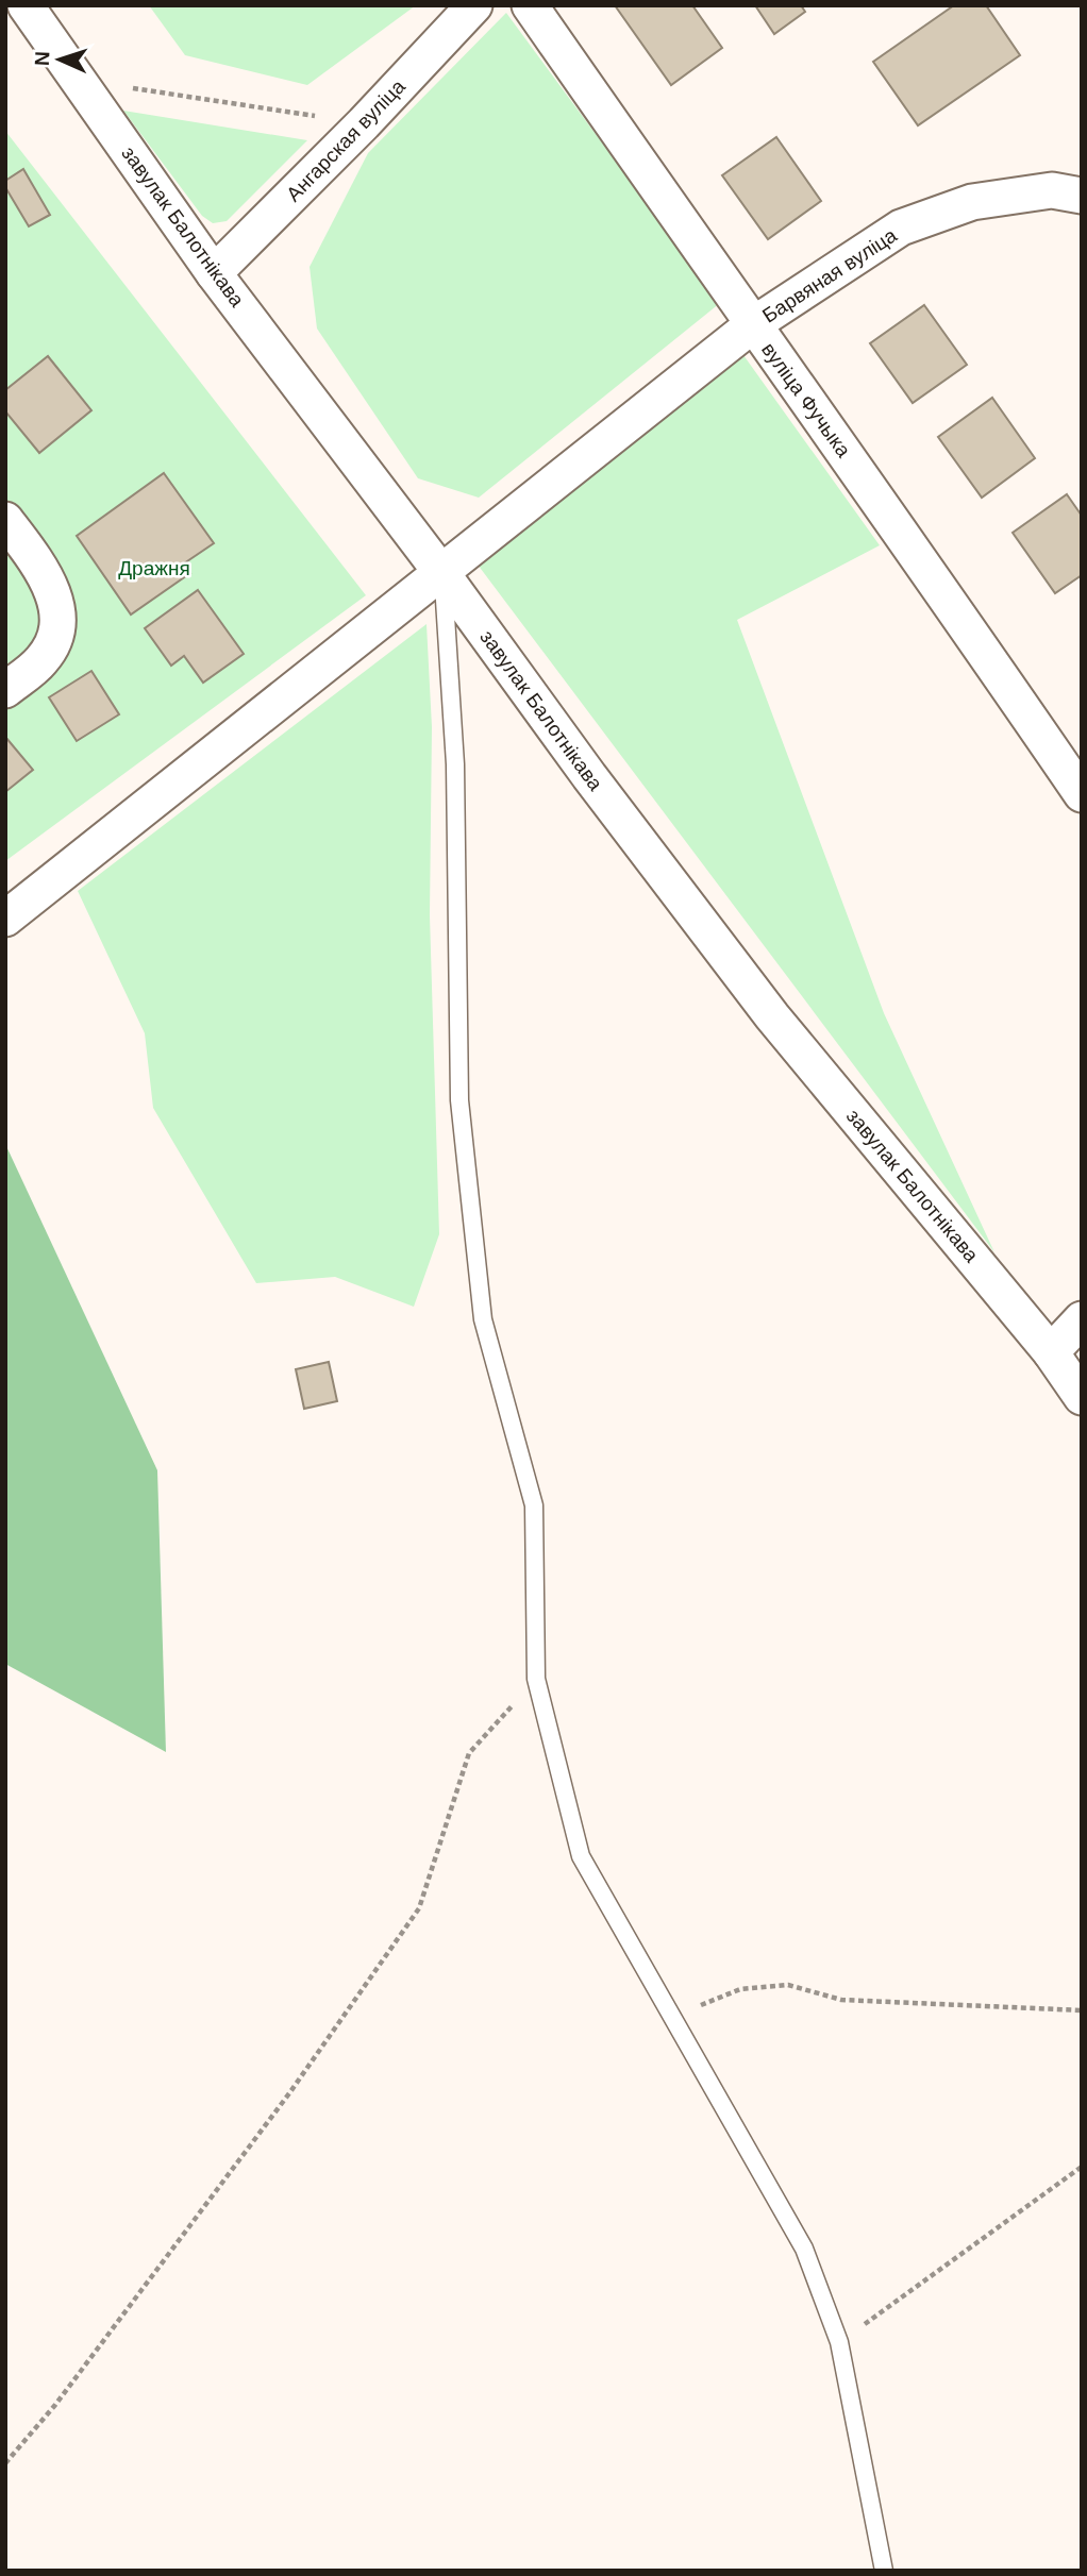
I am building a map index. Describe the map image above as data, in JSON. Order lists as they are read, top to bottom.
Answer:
{
  "streets": {
    "street": [
      "Ангарская вуліца",
      "завулак Балотнікава",
      "Барвяная вуліца",
      "вуліца Фучыка"
    ]
  },
  "crossings": [
    ["Ангарская вуліца", "завулак Балотнікава"],
    ["завулак Балотнікава", "Барвяная вуліца"],
    ["Барвяная вуліца", "вуліца Фучыка"]
  ],
  "parks": ["Дражня"],
  "north": "left"
}
